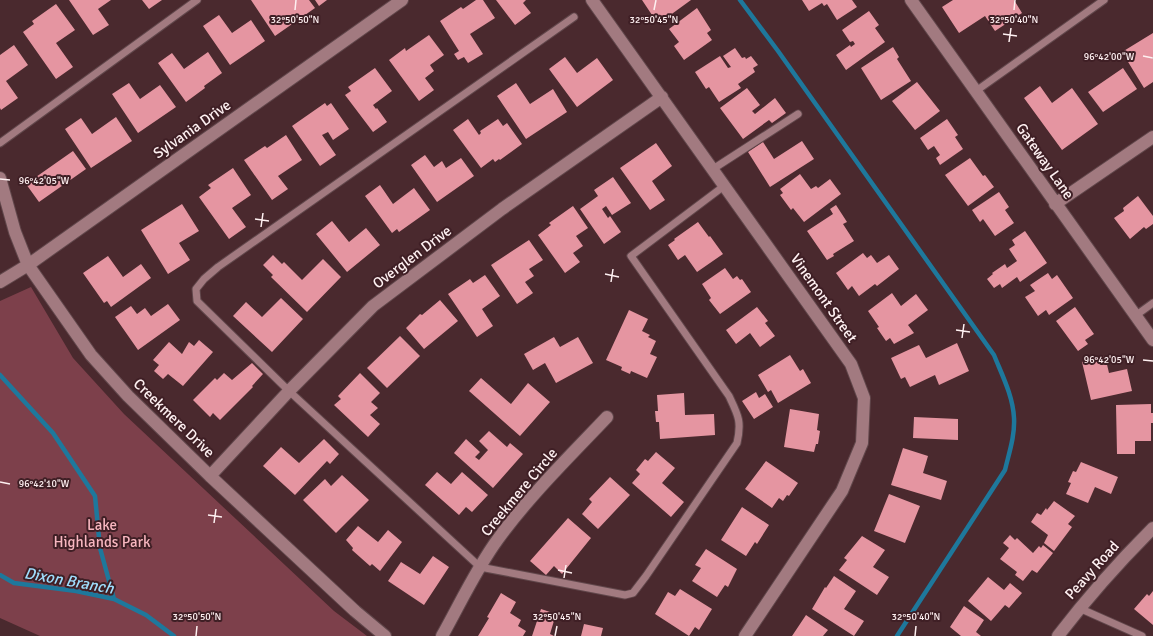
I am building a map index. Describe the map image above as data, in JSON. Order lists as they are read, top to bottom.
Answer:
{
  "streets": {
    "street": [
      "Sylvania Drive",
      "Gateway Lane",
      "Overglen Drive",
      "Vinemont Street",
      "Creekmere Drive",
      "Creekmere Circle",
      "Peavy Road"
    ]
  },
  "crossings": [
    ["Sylvania Drive", "Creekmere Drive"],
    ["Overglen Drive", "Vinemont Street"],
    ["Overglen Drive", "Creekmere Drive"]
  ],
  "water": ["Dixon Branch"],
  "parks": ["Lake Highlands Park"],
  "coordinates": [
    "32°50'50\"N",
    "32°50'45\"N",
    "32°50'40\"N",
    "96°42'00\"W",
    "96°42'05\"W",
    "96°42'10\"W"
  ]
}
